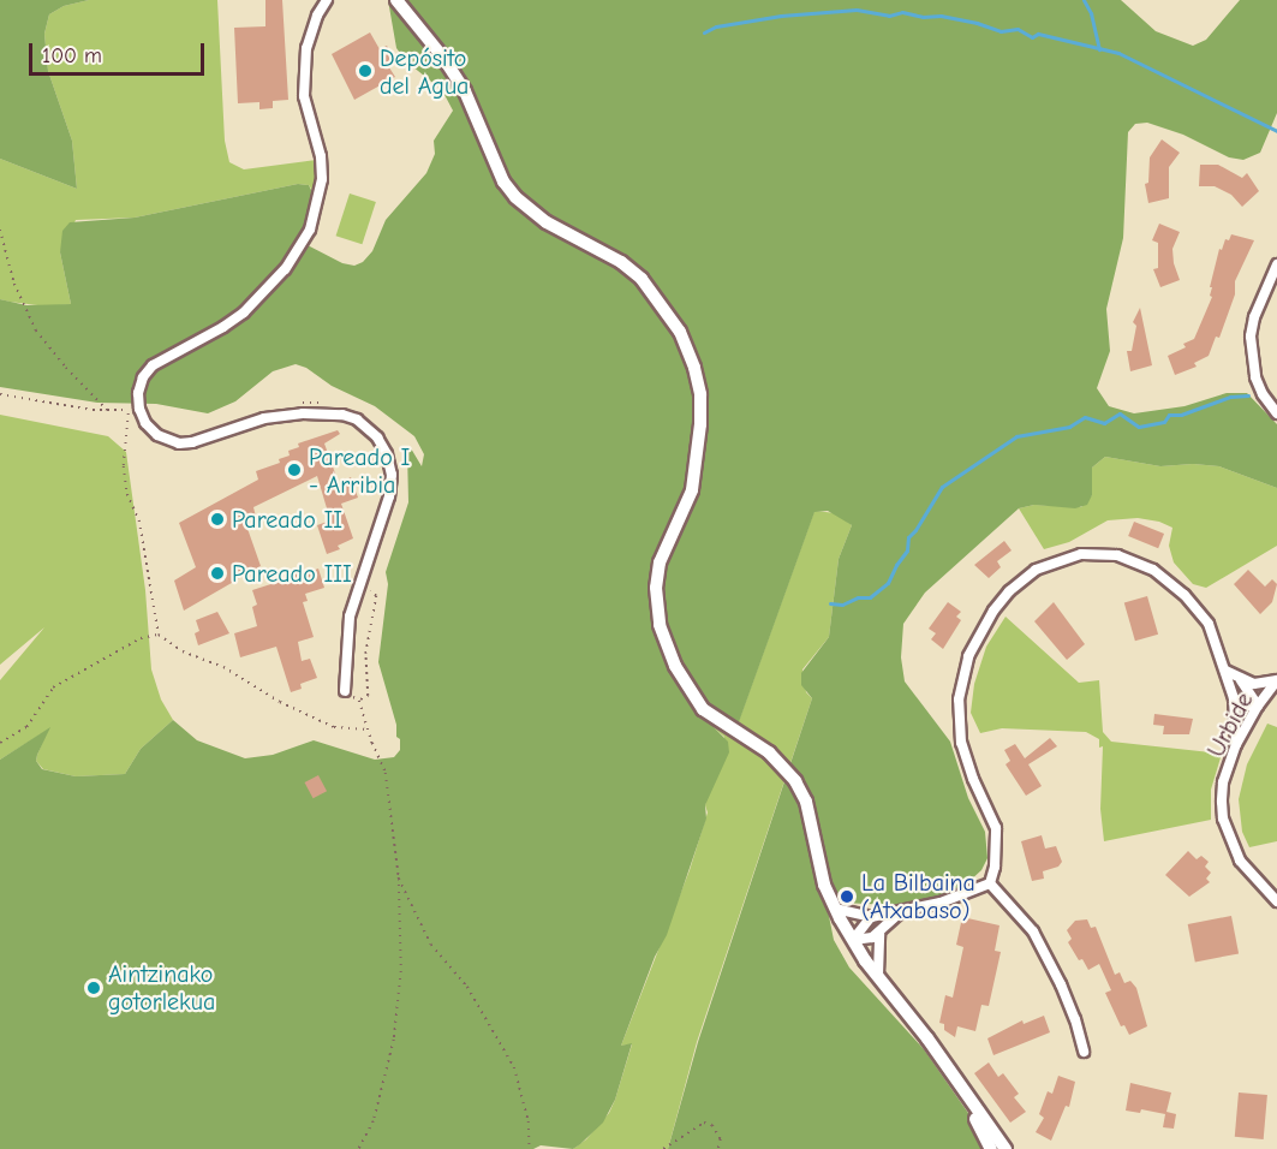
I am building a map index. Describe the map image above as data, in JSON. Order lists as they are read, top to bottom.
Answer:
{
  "streets": {
    "street": ["Urbide"]
  },
  "places": [
    "Depósito del Agua",
    "Pareado I - Arribia",
    "Pareado II",
    "Pareado III",
    "La Bilbaina (Atxabaso)",
    "Aintzinako gotorlekua"
  ],
  "scale_bar": "100 m"
}
